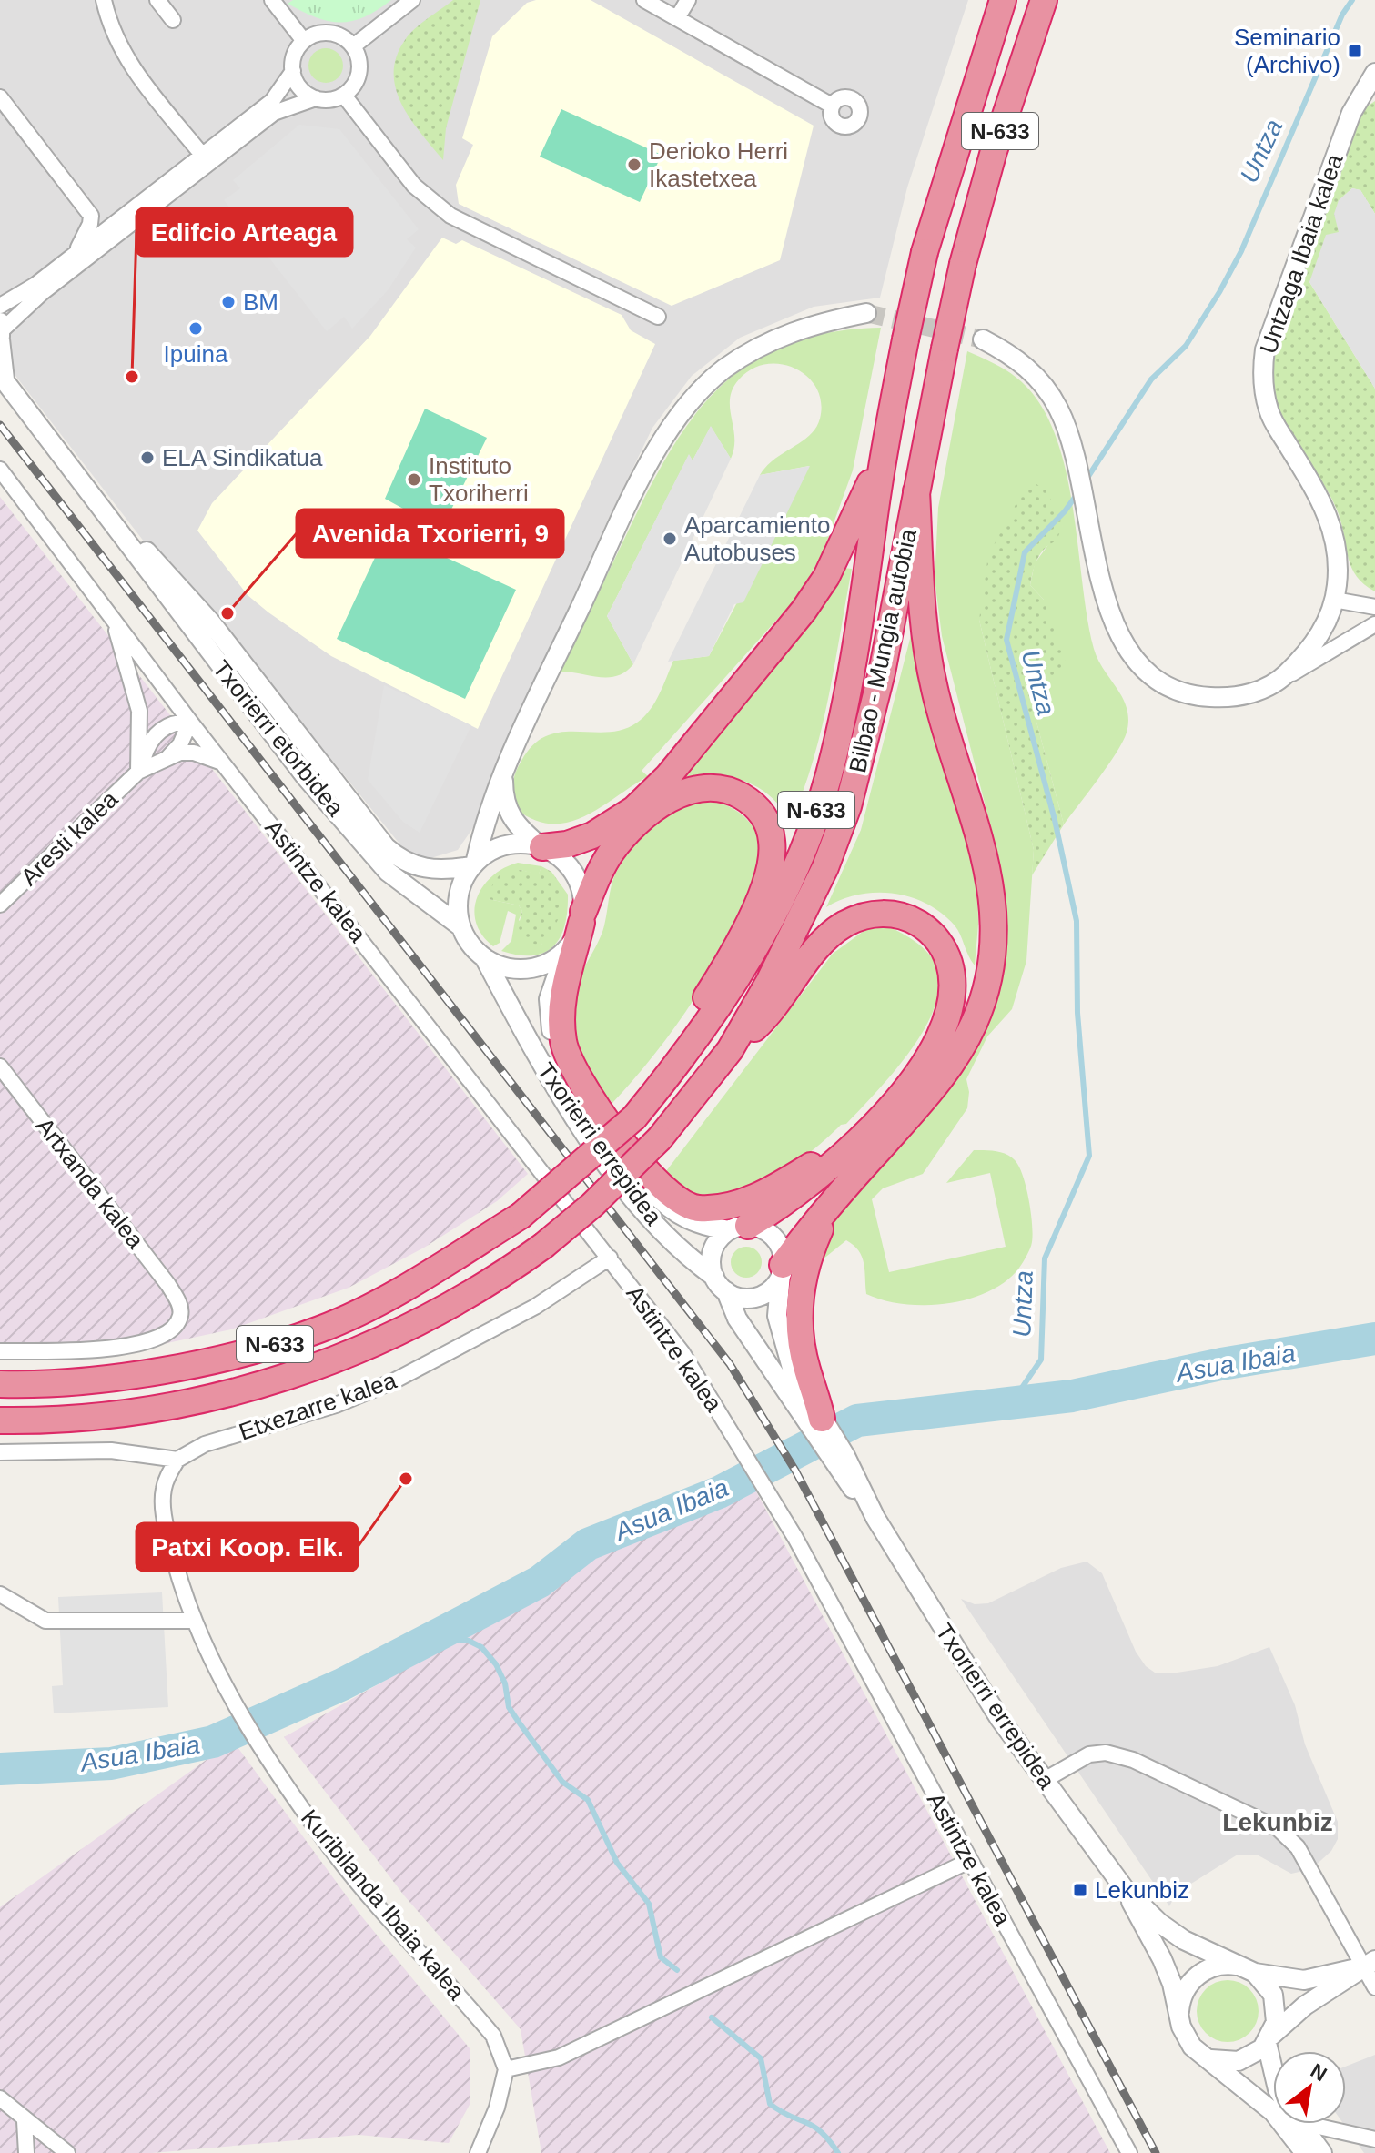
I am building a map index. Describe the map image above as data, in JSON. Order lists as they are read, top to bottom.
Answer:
{
  "streets": {
    "highway": ["N-633", "Bilbao - Mungia autobia"],
    "street": [
      "Untzaga Ibaia kalea",
      "Txorierri etorbidea",
      "Aresti kalea",
      "Astintze kalea",
      "Txorierri errepidea",
      "Artxanda kalea",
      "Etxezarre kalea",
      "Kuribilanda Ibaia kalea"
    ]
  },
  "crossings": [
    ["N-633", "Bilbao - Mungia autobia"],
    ["Txorierri etorbidea", "Txorierri errepidea"],
    ["Aresti kalea", "Astintze kalea"],
    ["Astintze kalea", "Etxezarre kalea"],
    ["Etxezarre kalea", "Kuribilanda Ibaia kalea"]
  ],
  "districts": ["Lekunbiz"],
  "water": ["Untza", "Asua Ibaia"],
  "places": {
    "transit": ["Seminario (Archivo)", "Lekunbiz"],
    "other": [
      "Derioko Herri Ikastetxea",
      "BM",
      "Ipuina",
      "Edifcio Arteaga",
      "ELA Sindikatua",
      "Instituto Txoriherri",
      "Aparcamiento Autobuses",
      "Avenida Txorierri, 9",
      "Patxi Koop. Elk."
    ]
  },
  "north": "top right"
}
